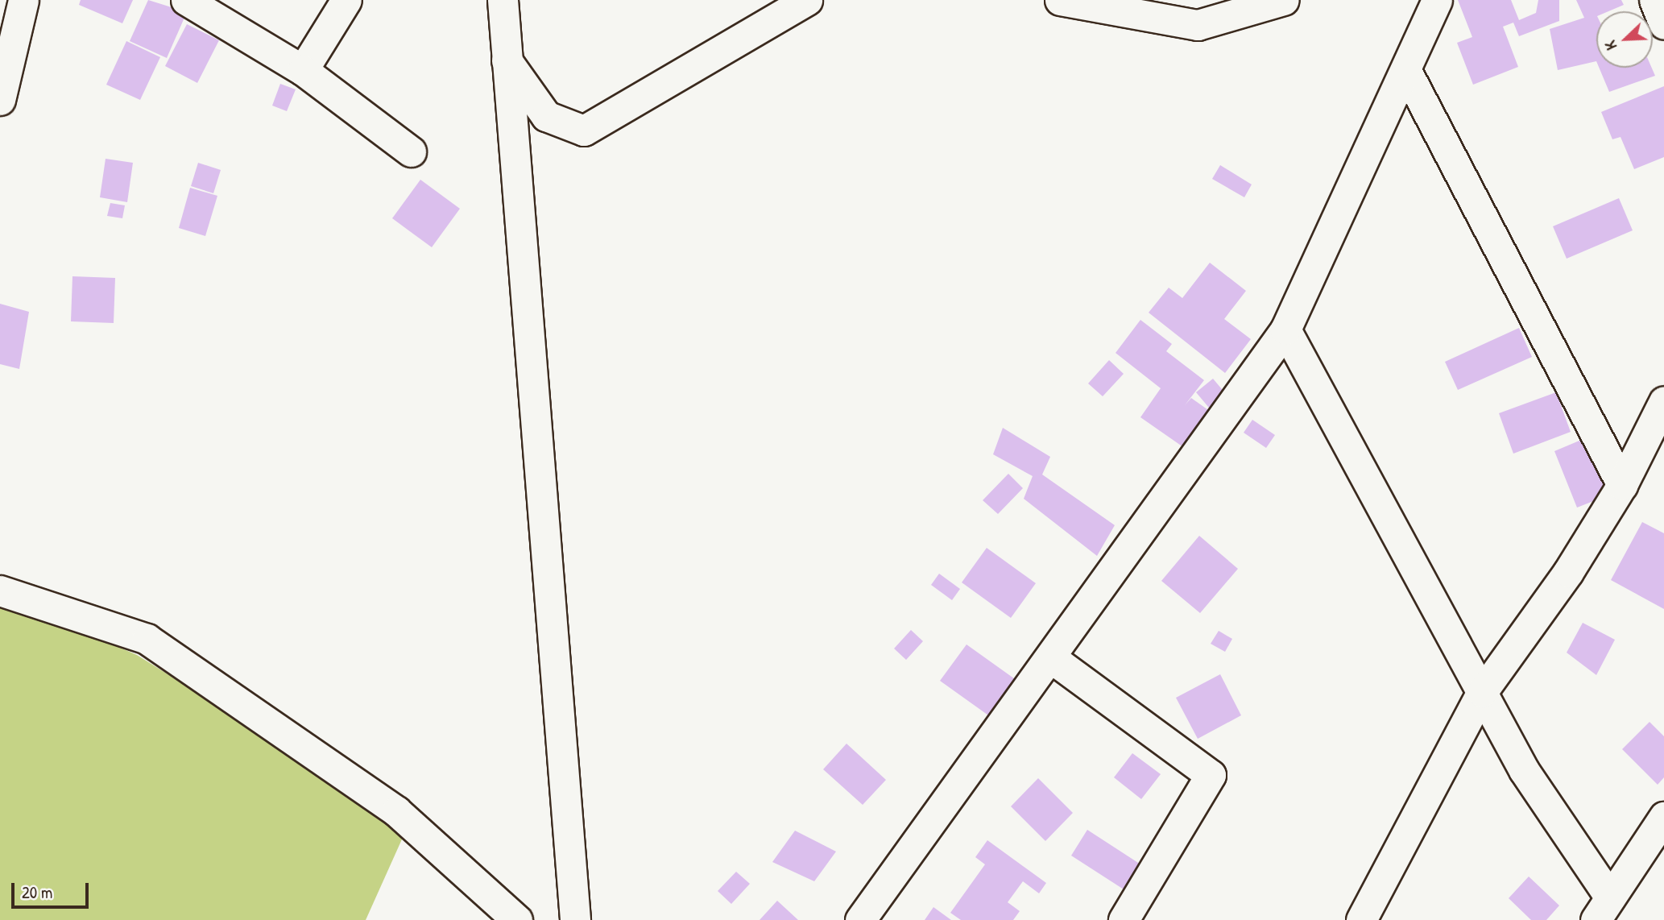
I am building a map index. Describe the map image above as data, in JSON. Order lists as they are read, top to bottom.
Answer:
{
  "scale_bar": "20 m",
  "north": "bottom left"
}
